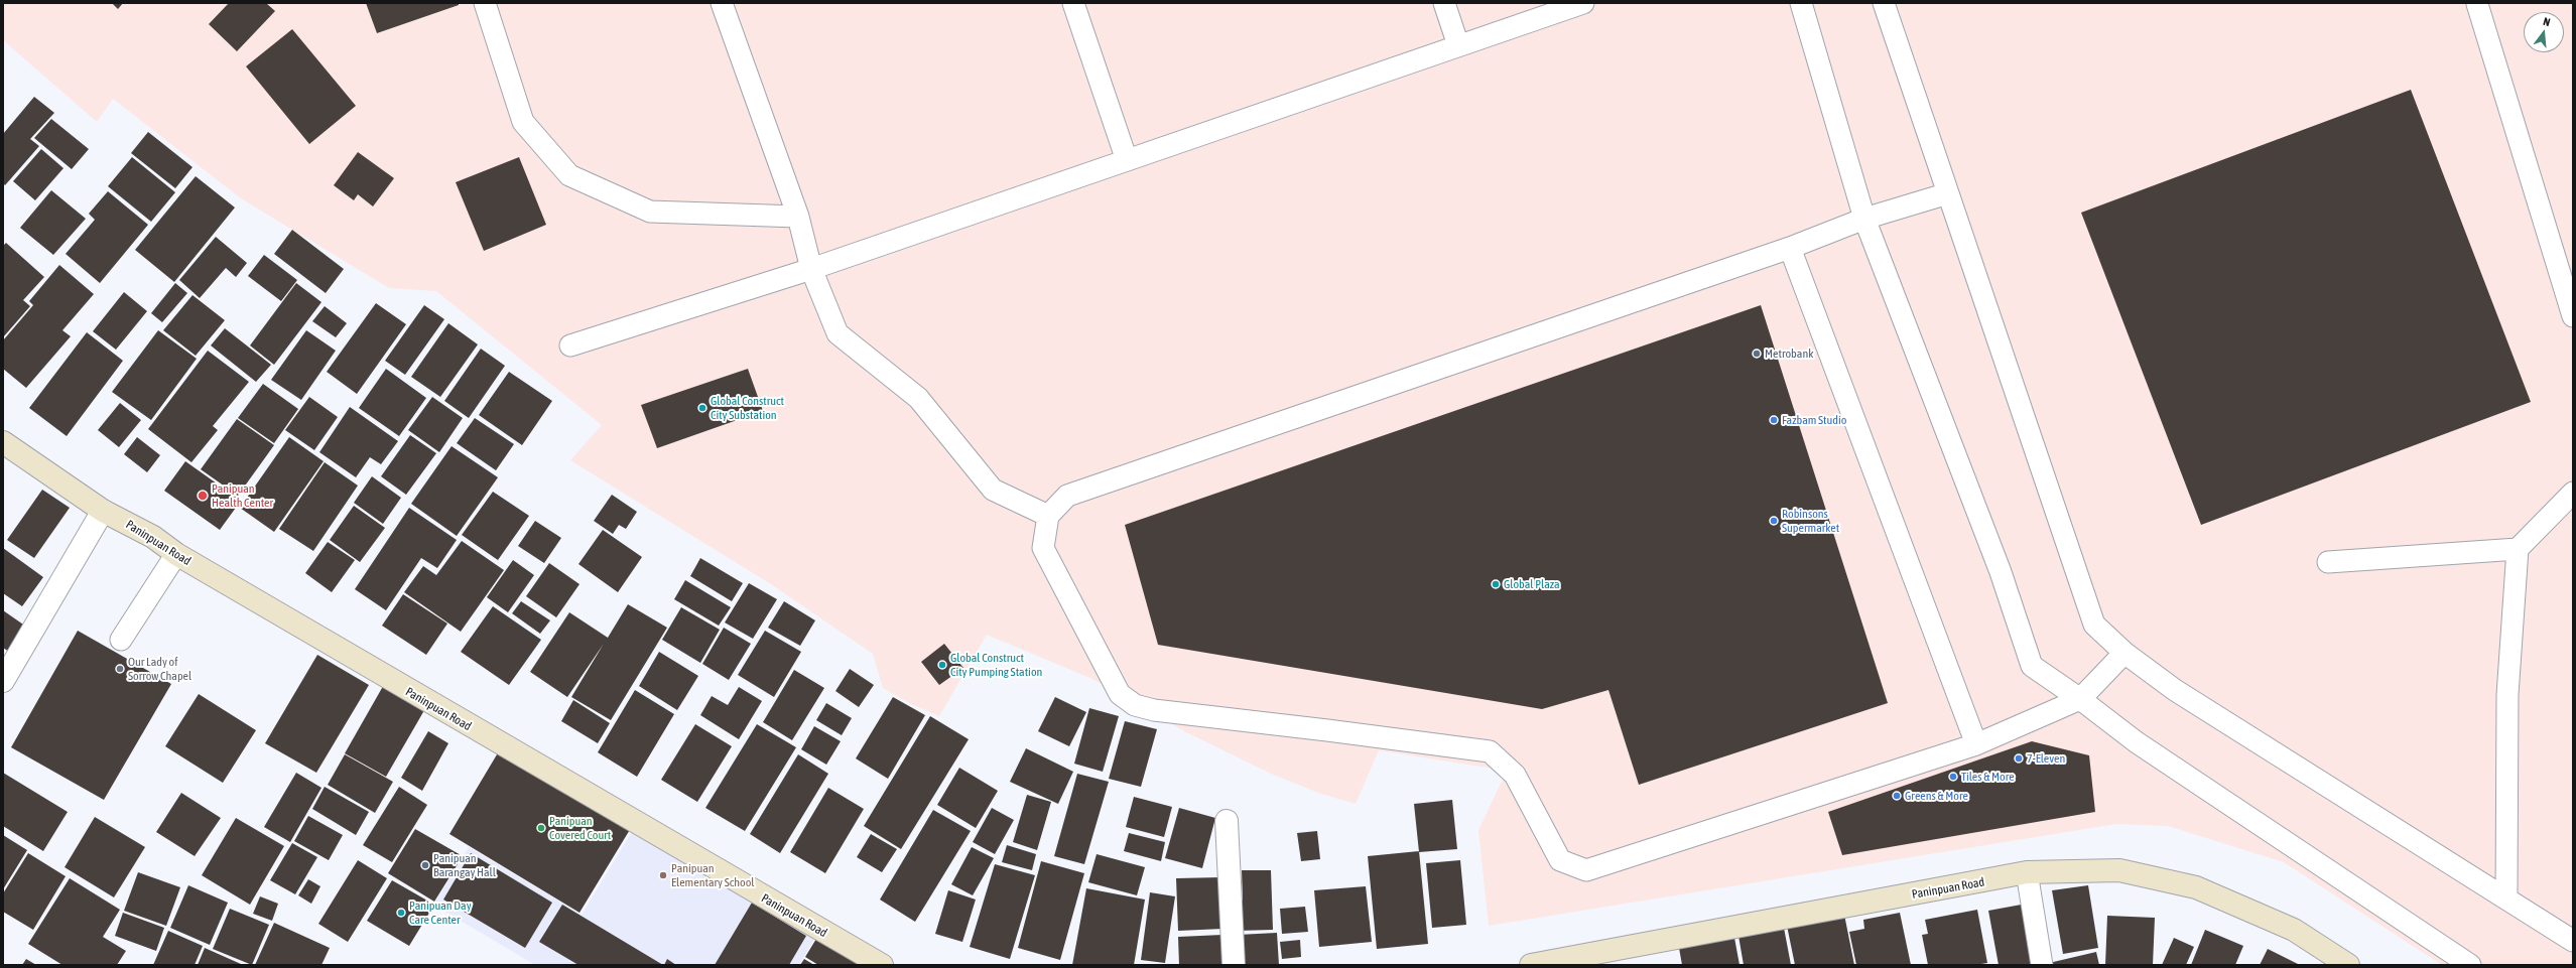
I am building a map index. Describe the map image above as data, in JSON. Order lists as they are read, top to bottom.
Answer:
{
  "streets": {
    "main road": ["Paninpuan Road"]
  },
  "places": [
    "Metrobank",
    "Global Construct City Substation",
    "Fazbam Studio",
    "Panipuan Health Center",
    "Robinsons Supermarket",
    "Global Plaza",
    "Global Construct City Pumping Station",
    "Our Lady of Sorrow Chapel",
    "7-Eleven",
    "Tiles & More",
    "Greens & More",
    "Panipuan Covered Court",
    "Panipuan Barangay Hall",
    "Panipuan Elementary School",
    "Panipuan Day Care Center"
  ],
  "north": "top"
}
